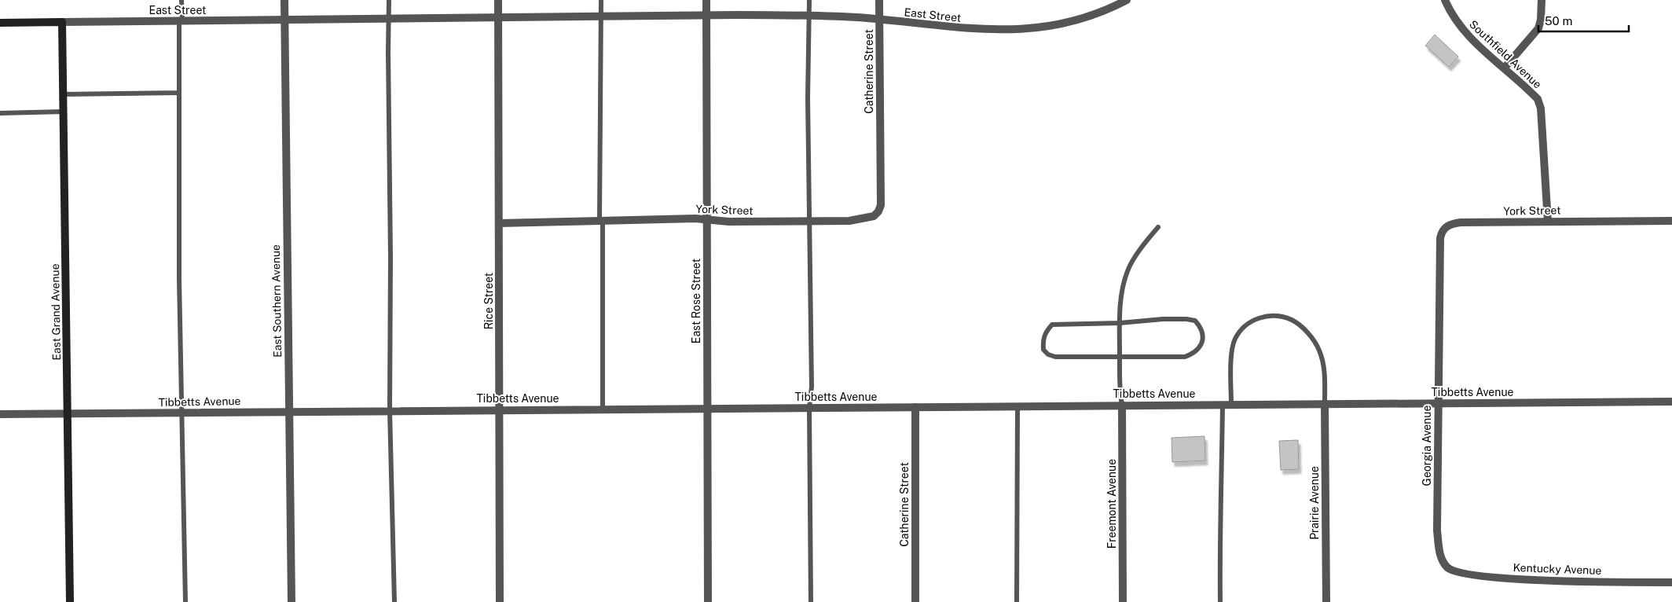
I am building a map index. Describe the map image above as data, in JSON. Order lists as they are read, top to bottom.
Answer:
{
  "streets": {
    "street": [
      "East Street",
      "Southfield Avenue",
      "Catherine Street",
      "York Street",
      "East Southern Avenue",
      "Rice Street",
      "East Rose Street",
      "East Grand Avenue",
      "Tibbetts Avenue",
      "Georgia Avenue",
      "Prairie Avenue",
      "Freemont Avenue",
      "Kentucky Avenue"
    ]
  },
  "crossings": [
    ["East Street", "Catherine Street"],
    ["East Street", "East Southern Avenue"],
    ["East Street", "Rice Street"],
    ["East Street", "East Rose Street"],
    ["East Street", "East Grand Avenue"],
    ["Southfield Avenue", "York Street"],
    ["Catherine Street", "York Street"],
    ["Catherine Street", "Tibbetts Avenue"],
    ["York Street", "Rice Street"],
    ["York Street", "East Rose Street"],
    ["York Street", "Georgia Avenue"],
    ["East Southern Avenue", "Tibbetts Avenue"],
    ["Rice Street", "Tibbetts Avenue"],
    ["East Rose Street", "Tibbetts Avenue"],
    ["East Grand Avenue", "Tibbetts Avenue"],
    ["Tibbetts Avenue", "Georgia Avenue"],
    ["Tibbetts Avenue", "Prairie Avenue"],
    ["Tibbetts Avenue", "Freemont Avenue"],
    ["Georgia Avenue", "Kentucky Avenue"]
  ],
  "scale_bar": "50 m"
}
